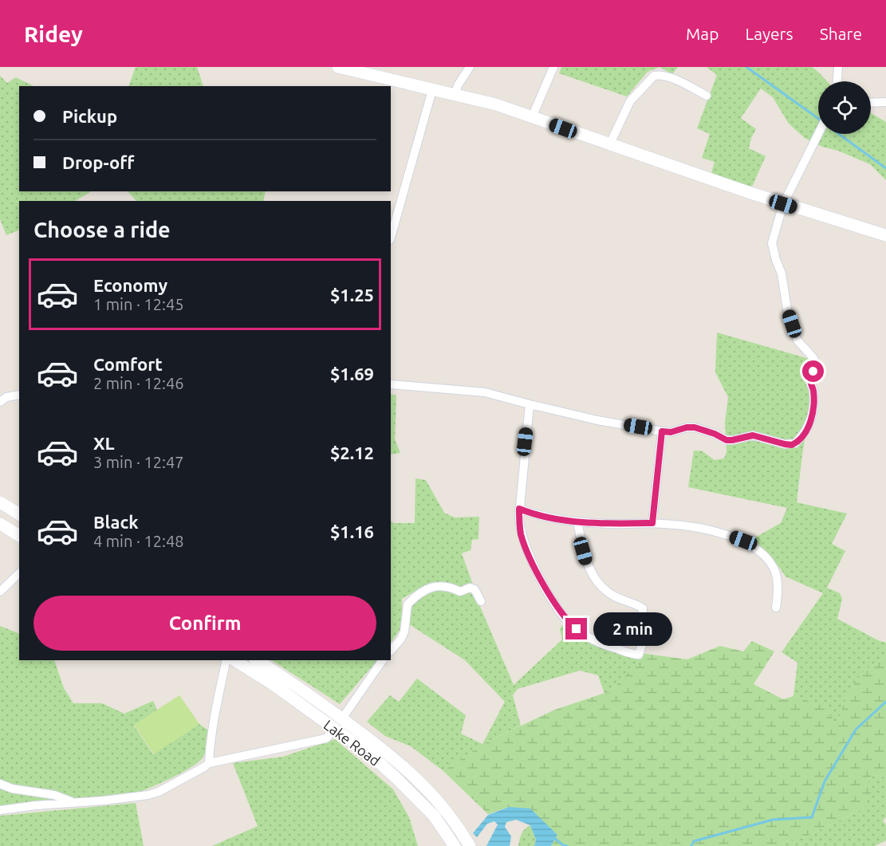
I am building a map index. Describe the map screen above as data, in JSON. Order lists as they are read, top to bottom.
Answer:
{
  "streets": {
    "main road": ["Lake Road"]
  },
  "page": {
    "header": "Ridey",
    "nav": ["Map", "Layers", "Share"],
    "banner": ["Pickup", "Drop-off"],
    "heading": "Choose a ride",
    "list": [
      {
        "name": "Economy",
        "note": "1 min · 12:45",
        "value": "$1.25"
      },
      {
        "name": "Comfort",
        "note": "2 min · 12:46",
        "value": "$1.69"
      },
      {
        "name": "XL",
        "note": "3 min · 12:47",
        "value": "$2.12"
      },
      {
        "name": "Black",
        "note": "4 min · 12:48",
        "value": "$1.16"
      }
    ],
    "buttons": "Confirm",
    "bubble": "2 min"
  }
}
